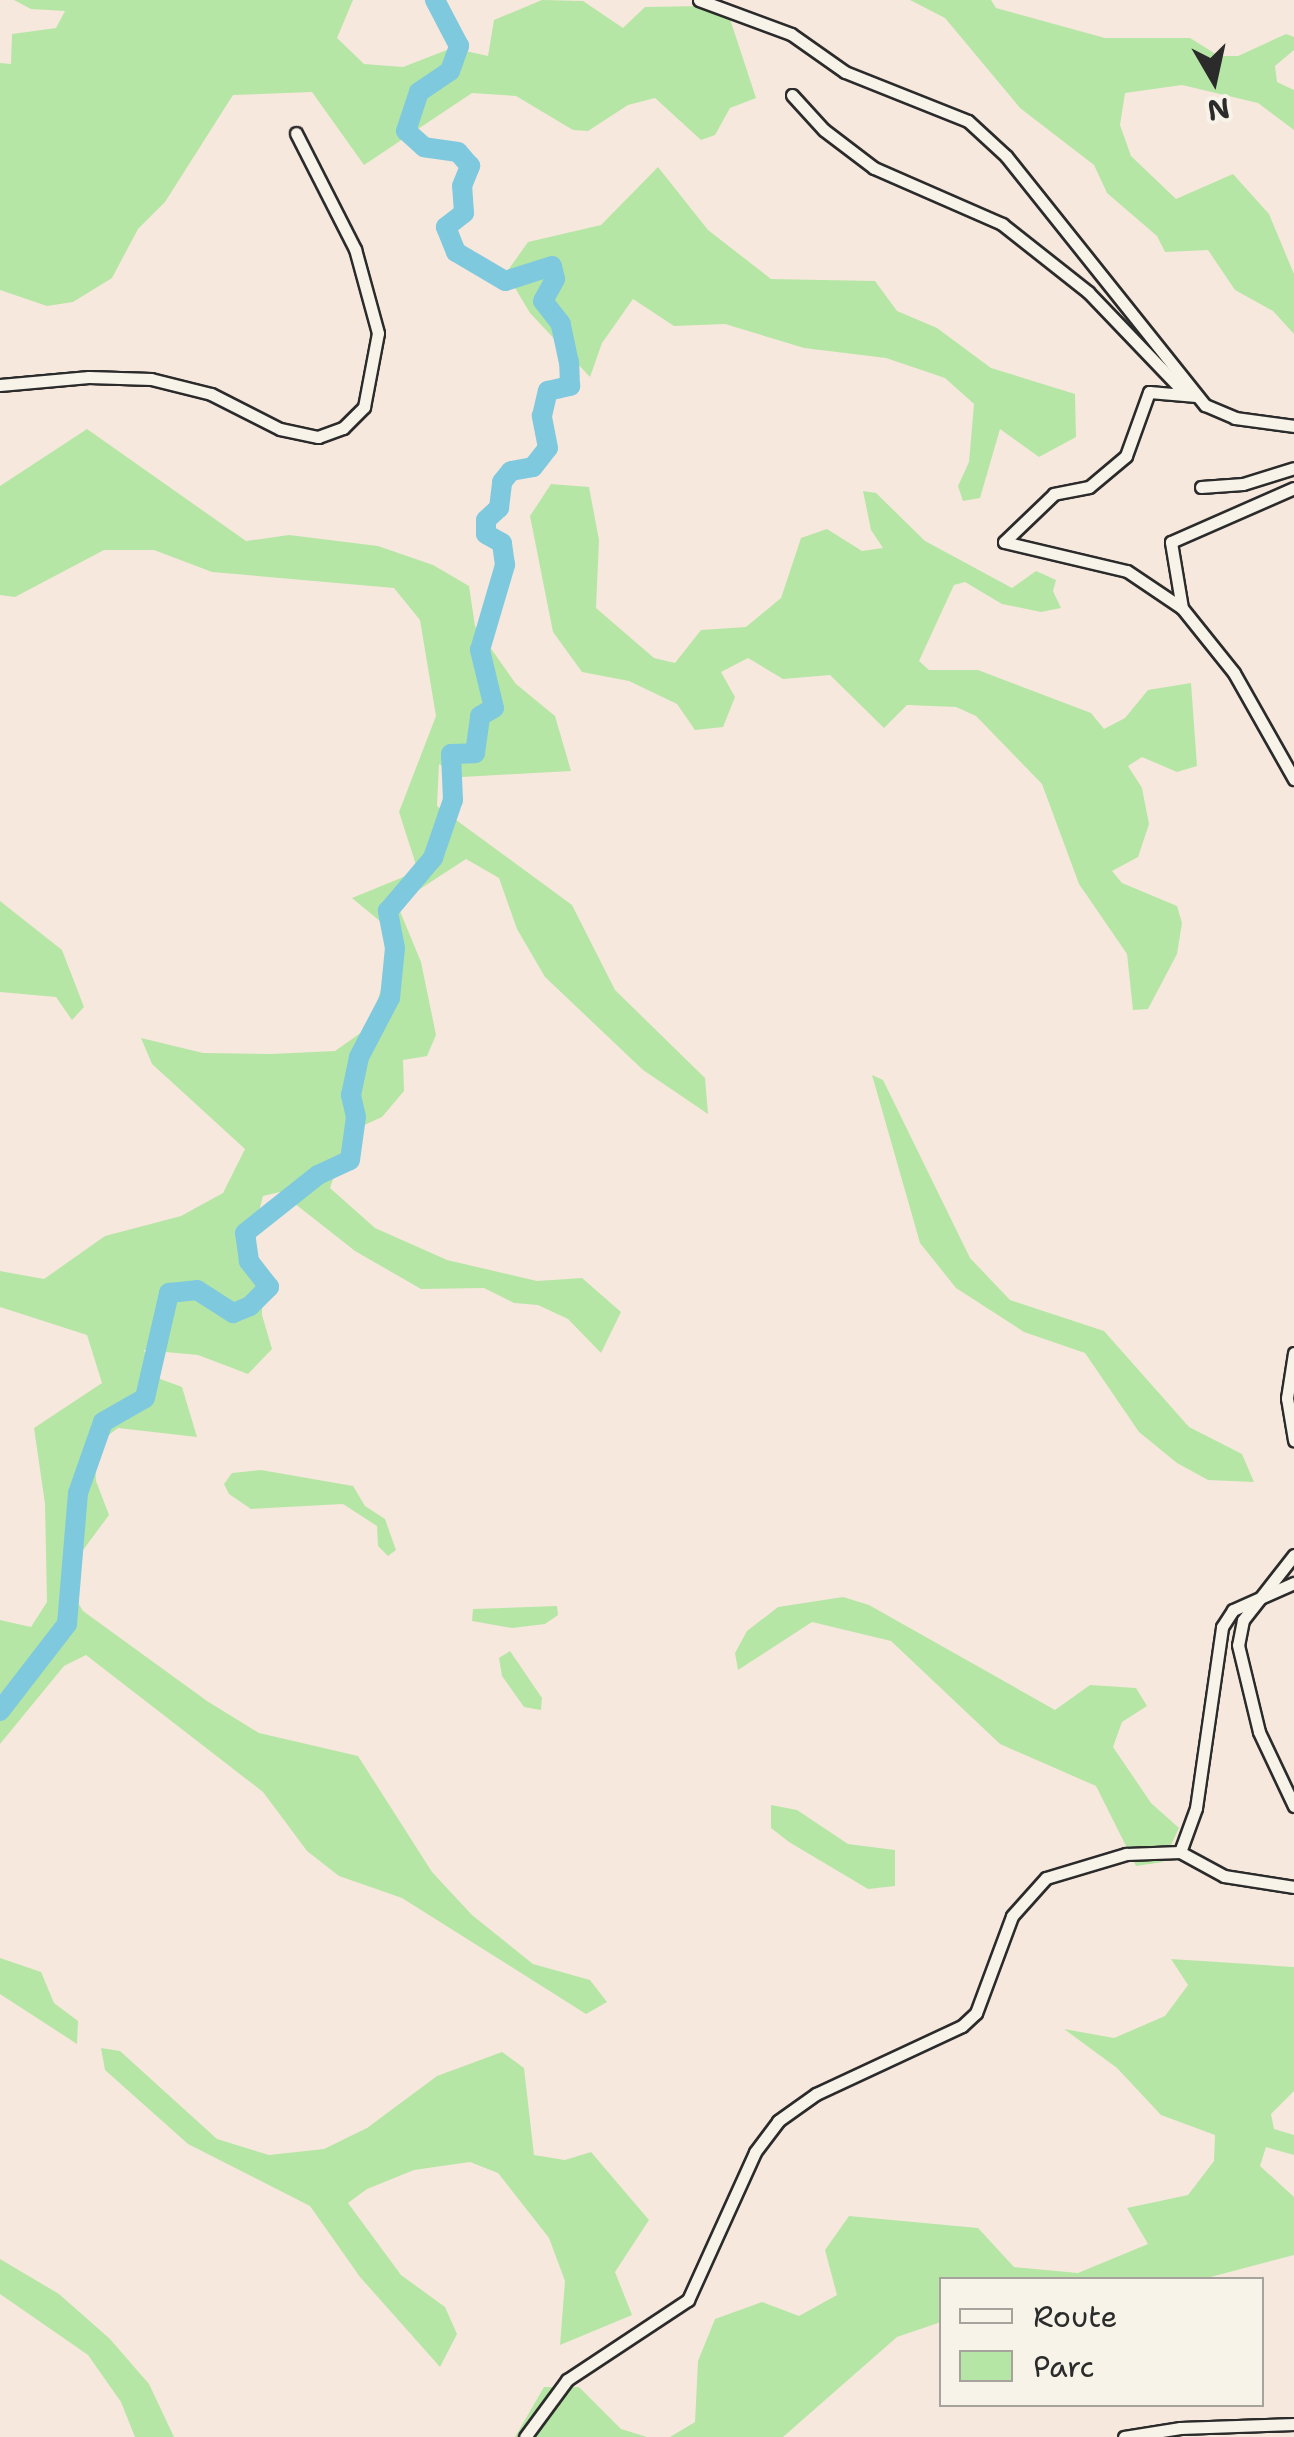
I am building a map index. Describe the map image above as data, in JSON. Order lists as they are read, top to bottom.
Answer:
{
  "legend": ["Route", "Parc"],
  "north": "bottom"
}
